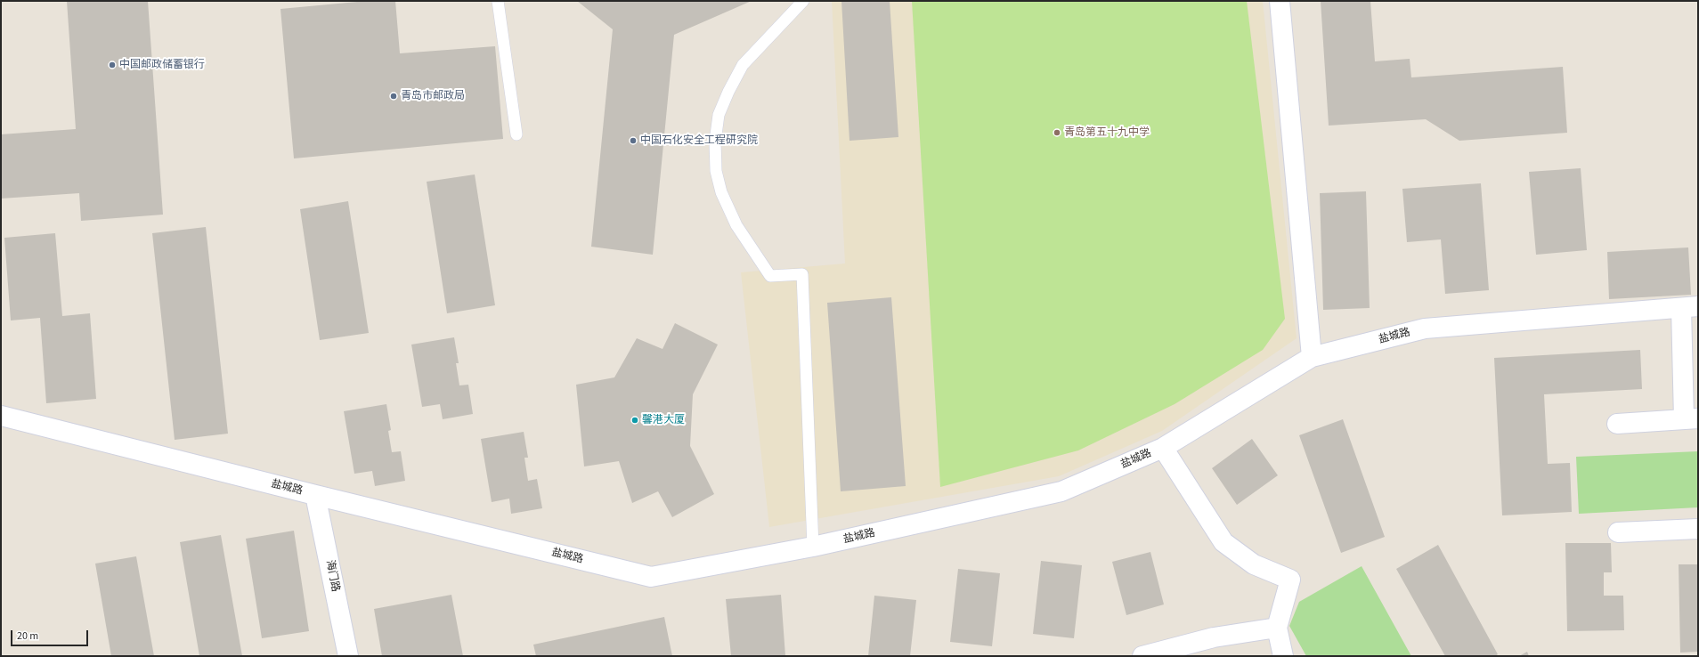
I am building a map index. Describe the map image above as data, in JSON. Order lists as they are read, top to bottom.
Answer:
{
  "streets": {
    "street": ["盐城路", "海门路"]
  },
  "crossings": [
    ["盐城路", "海门路"]
  ],
  "places": [
    "中国邮政储蓄银行",
    "青岛市邮政局",
    "青岛第五十九中学",
    "中国石化安全工程研究院",
    "馨港大厦"
  ],
  "scale_bar": "20 m"
}
